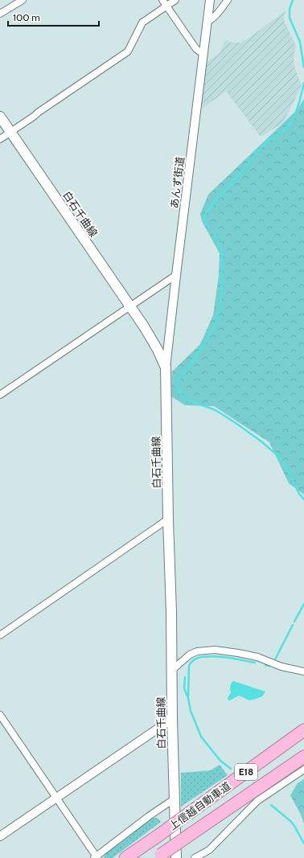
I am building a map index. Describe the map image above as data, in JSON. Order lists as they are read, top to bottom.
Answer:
{
  "streets": {
    "highway": ["E18", "上信越自動車道"],
    "main road": ["白石千曲線"],
    "street": ["あんず街道"]
  },
  "crossings": [
    ["あんず街道", "白石千曲線"]
  ],
  "scale_bar": "100 m"
}
